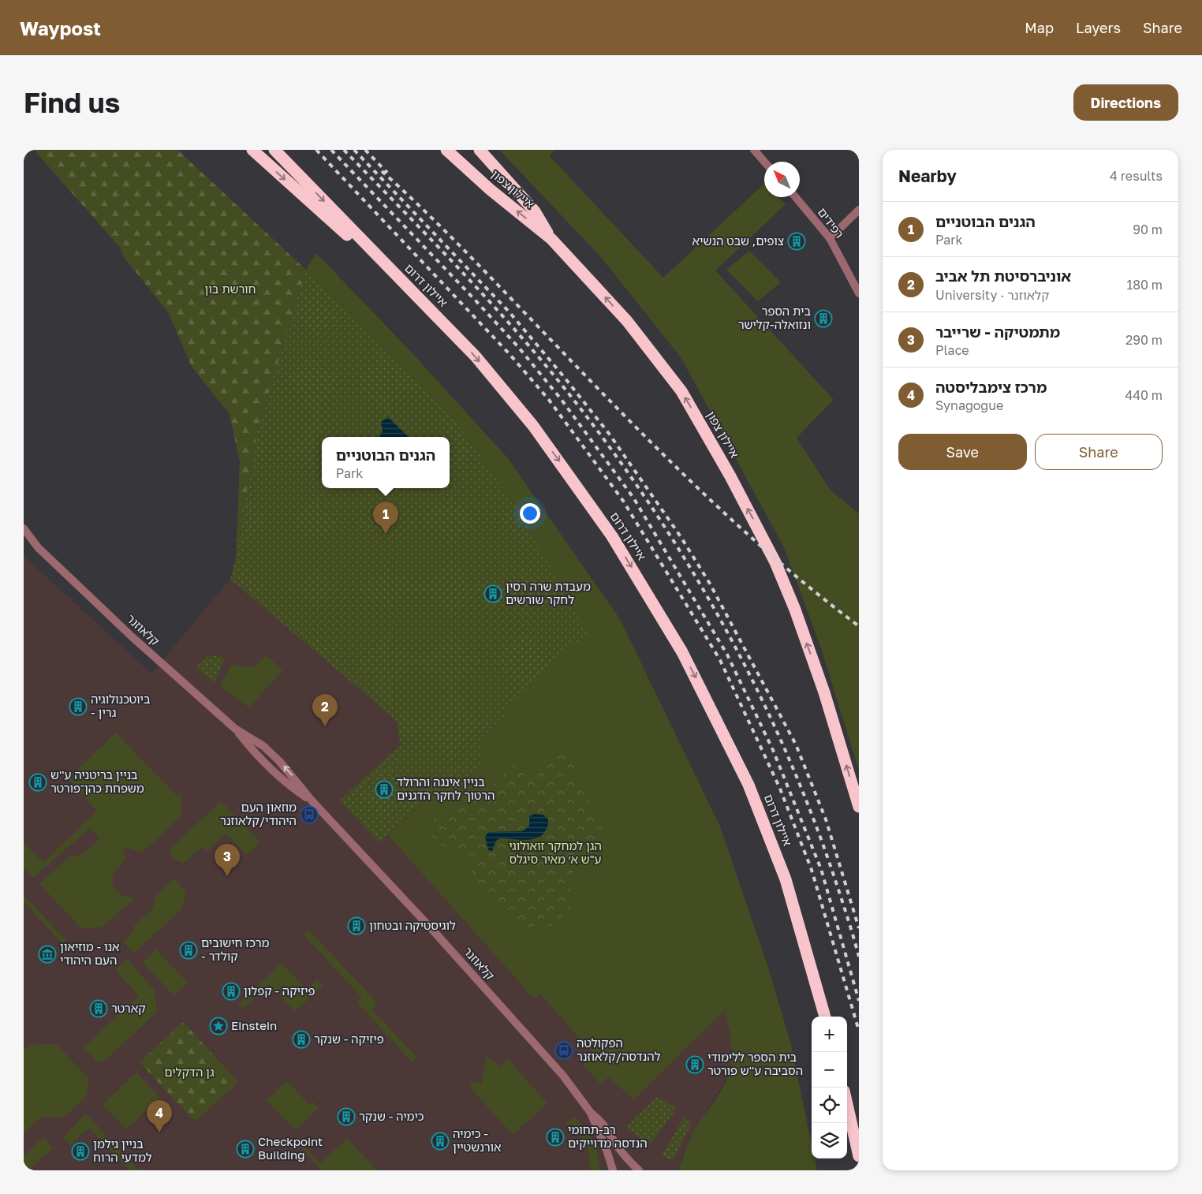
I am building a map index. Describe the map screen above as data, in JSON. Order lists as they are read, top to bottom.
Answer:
{
  "streets": {
    "highway": ["איילון צפון", "איילון דרום"],
    "street": ["רפידים", "קלאוזנר"]
  },
  "one_way": ["איילון צפון", "איילון דרום"],
  "parks": ["חורשת בון", "הגן למחקר זואולוגי ע\"ש א׳ מאיר סיגלס", "גן הדקלים"],
  "places": {
    "building": [
      "צופים, שבט הנשיא",
      "בית הספר ונזואלה-קלישר",
      "מעבדת שרה רסין לחקר שורשים",
      "ביוטכנולוגיה - גרין",
      "בניין בריטניה ע''ש משפחת כהן־פורטר",
      "בניין אינגה והרולד הרטוך לחקר הדגנים",
      "לוגיסטיקה ובטחון",
      "מרכז חישובים - קולדר",
      "פיזיקה - קפלון",
      "קארטר",
      "פיזיקה - שנקר",
      "בית הספר ללימודי הסביבה ע''ש פורטר",
      "כימיה - שנקר",
      "רב-תחומי הנדסה מדוייקים",
      "כימיה - אורנשטיין",
      "Checkpoint Building",
      "בניין גילמן למדעי הרוח"
    ],
    "bus stop": ["מוזאון העם היהודי/קלאוזנר", "הפקולטה להנדסה/קלאוזנר"],
    "museum": ["אנו - מוזיאון העם היהודי"],
    "place": ["Einstein"]
  },
  "north": "top left",
  "page": {
    "header": "Waypost",
    "nav": ["Map", "Layers", "Share"],
    "buttons": [
      "Directions",
      ["Save", "Share"]
    ],
    "title": "Find us",
    "heading": ["Nearby", "4 results"],
    "list": [
      {
        "mark": "1",
        "name": "הגנים הבוטניים",
        "note": "Park",
        "value": "90 m"
      },
      {
        "mark": "2",
        "name": "אוניברסיטת תל אביב",
        "note": "University · קלאוזנר",
        "value": "180 m"
      },
      {
        "mark": "3",
        "name": "מתמטיקה - שרייבר",
        "note": "Place",
        "value": "290 m"
      },
      {
        "mark": "4",
        "name": "מרכז צימבליסטה",
        "note": "Synagogue",
        "value": "440 m"
      }
    ],
    "popup": ["הגנים הבוטניים", "Park"],
    "pins": [
      "1",
      "2",
      "3",
      "4"
    ],
    "map_buttons": ["+", "−"]
  }
}
